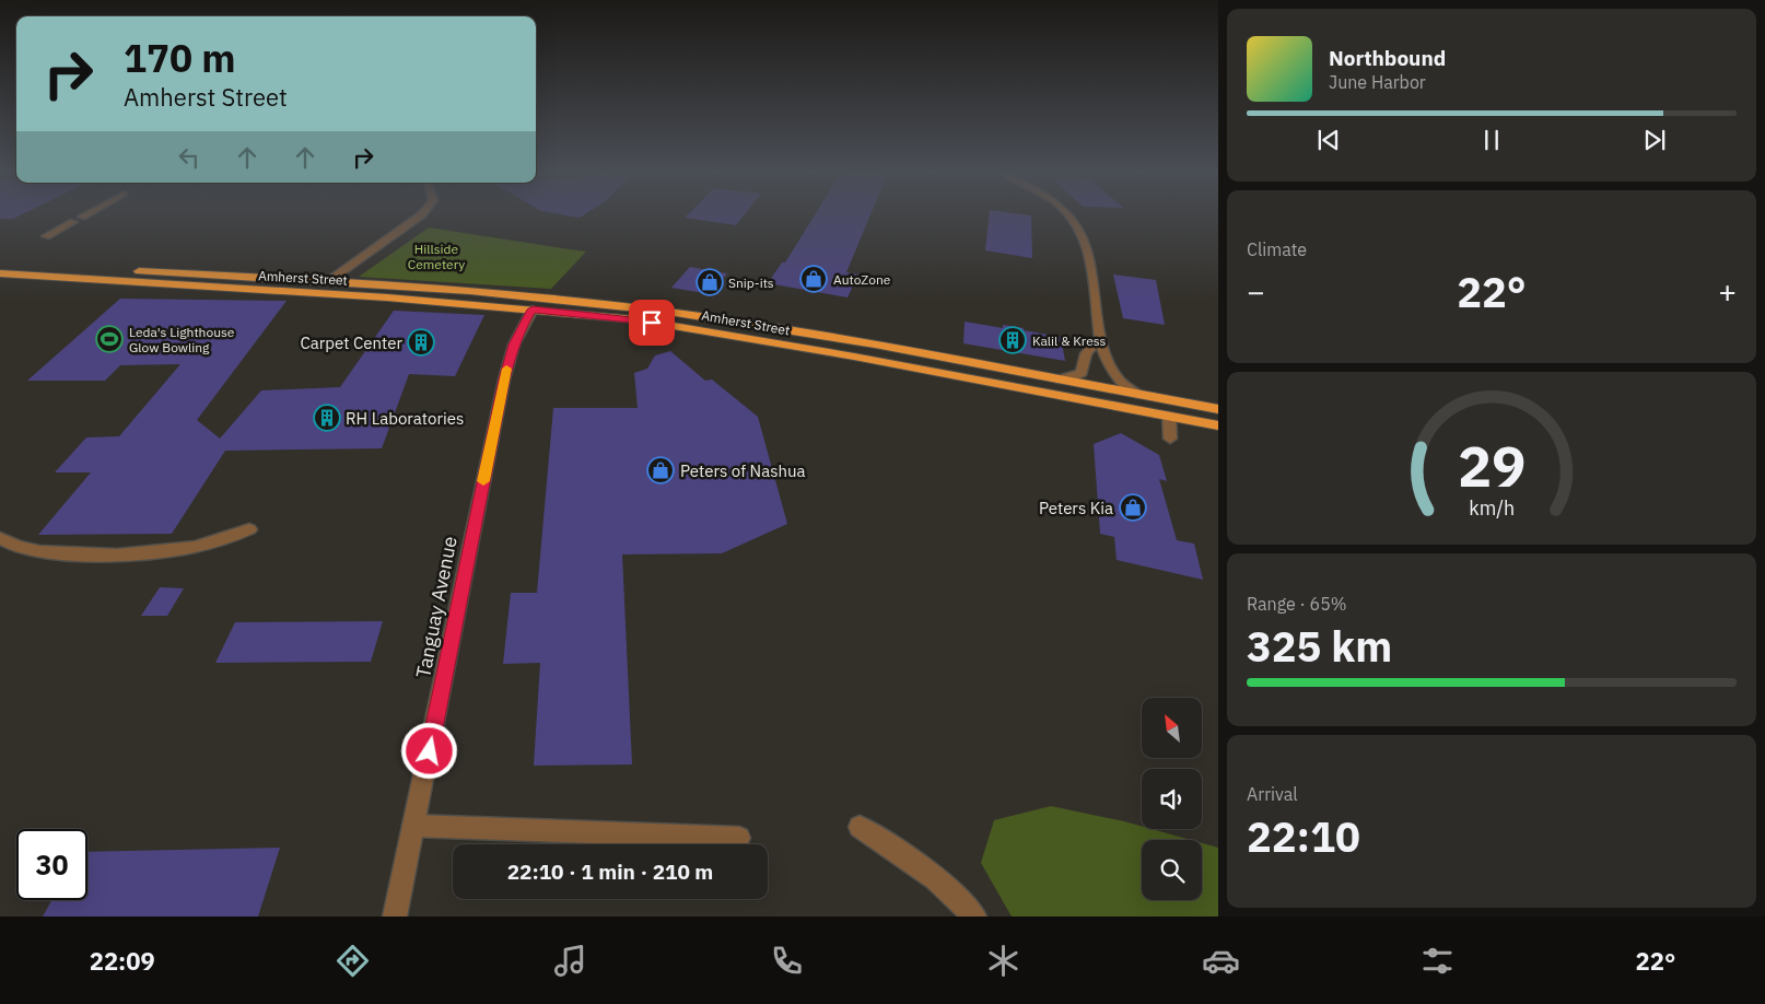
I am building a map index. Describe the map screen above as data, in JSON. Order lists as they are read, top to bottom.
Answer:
{
  "streets": {
    "highway": ["Amherst Street"],
    "street": ["Tanguay Avenue"]
  },
  "crossings": [
    ["Amherst Street", "Tanguay Avenue"]
  ],
  "parks": ["Hillside Cemetery"],
  "places": {
    "shop": [
      "AutoZone",
      "Snip-its",
      "Peters of Nashua",
      "Peters Kia"
    ],
    "sports": ["Leda's Lighthouse Glow Bowling"],
    "building": ["Kalil & Kress", "Carpet Center", "RH Laboratories"]
  },
  "north": "top left",
  "page": {
    "turn": ["170 m", "Amherst Street"],
    "song": ["Northbound", "June Harbor"],
    "tile": [
      "Climate",
      ["Range · 65%", "325 km"],
      ["Arrival", "22:10"]
    ],
    "heat": ["−", "22°", "+"],
    "limit": "30",
    "trip": "22:10 · 1 min · 210 m",
    "tabs": ["22:09", "22°"],
    "gauge": ["29", "km/h"]
  }
}
